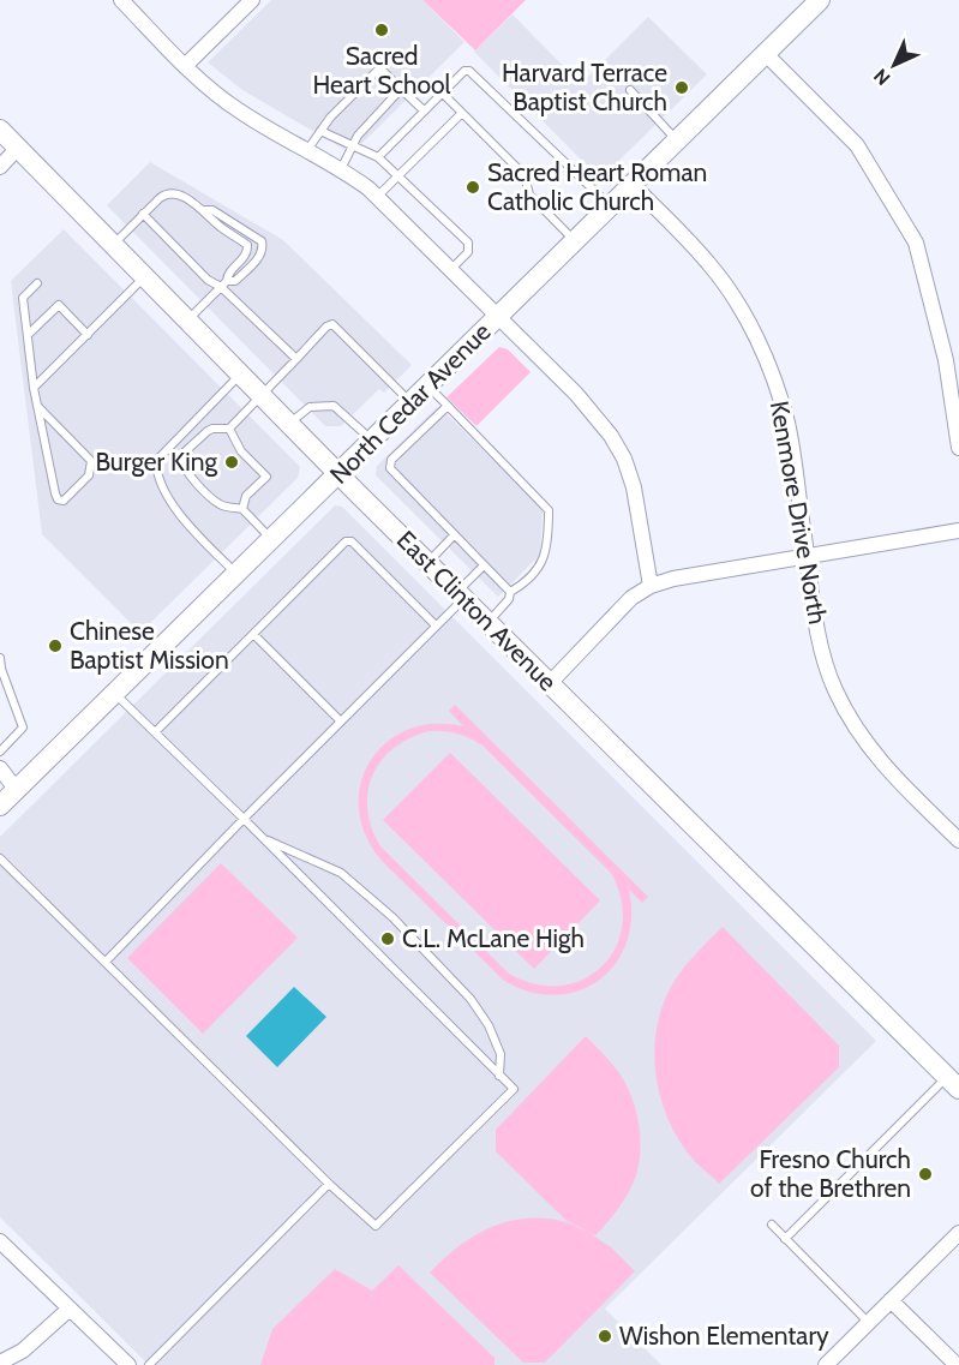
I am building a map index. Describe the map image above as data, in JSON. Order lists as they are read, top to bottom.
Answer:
{
  "streets": {
    "main road": ["North Cedar Avenue", "East Clinton Avenue"],
    "street": ["Kenmore Drive North"]
  },
  "crossings": [
    ["North Cedar Avenue", "Kenmore Drive North"],
    ["North Cedar Avenue", "East Clinton Avenue"]
  ],
  "places": [
    "Sacred Heart School",
    "Harvard Terrace Baptist Church",
    "Sacred Heart Roman Catholic Church",
    "Burger King",
    "Chinese Baptist Mission",
    "C.L. McLane High",
    "Fresno Church of the Brethren",
    "Wishon Elementary"
  ],
  "north": "bottom left"
}
